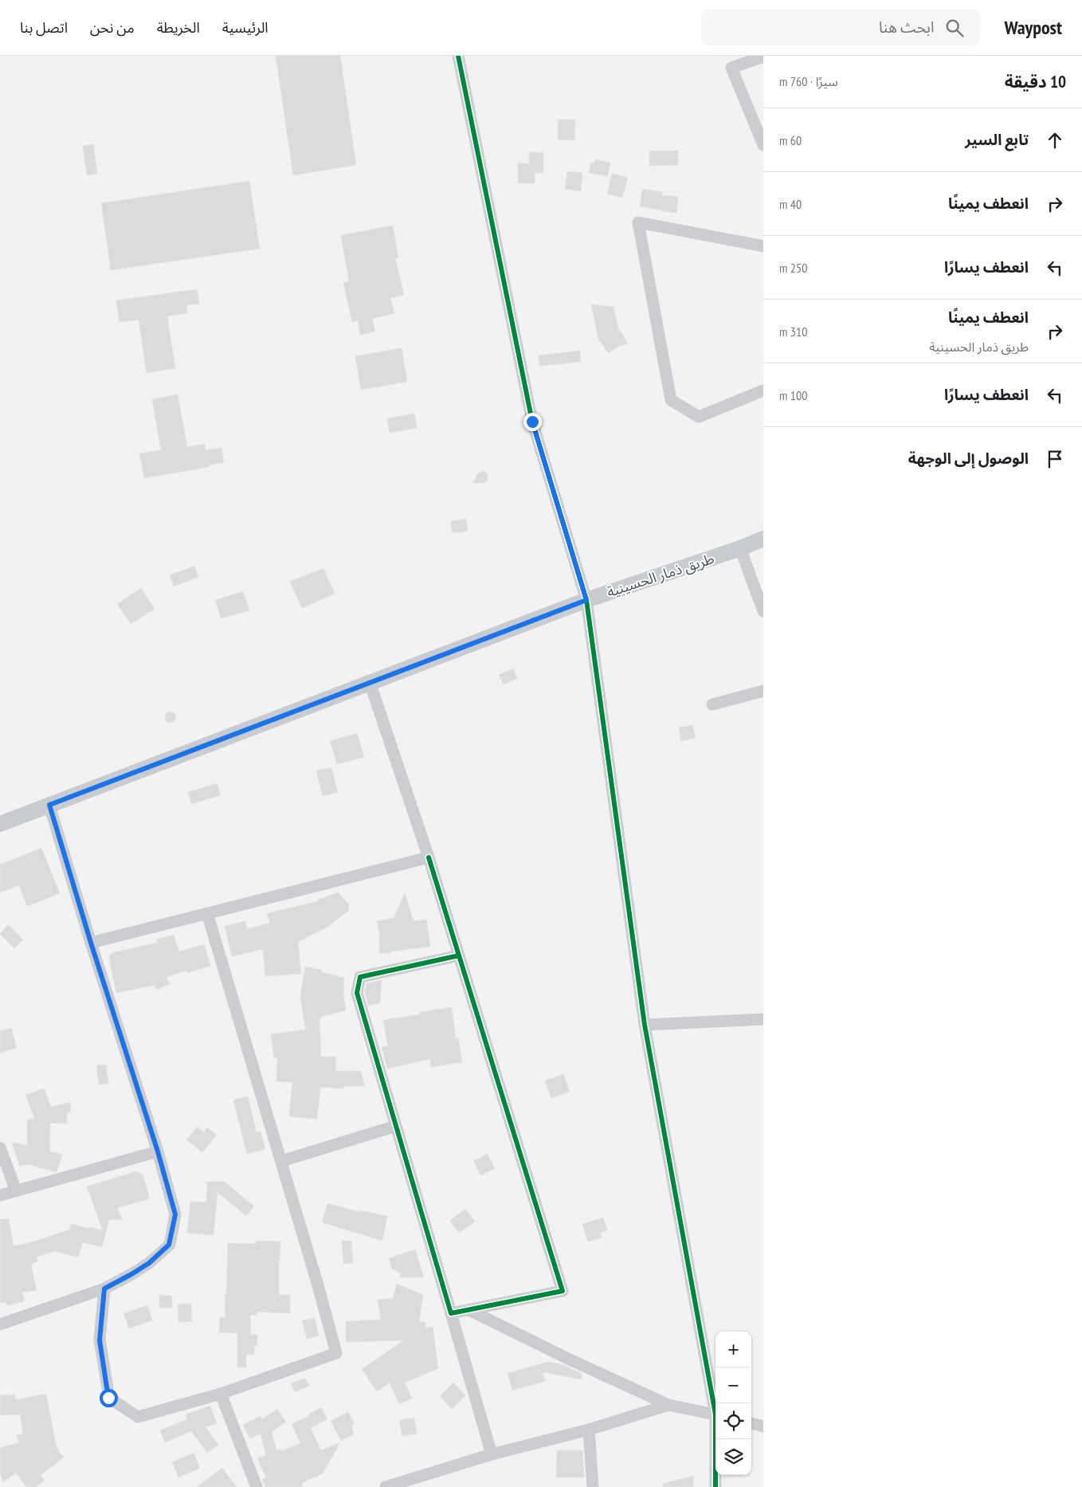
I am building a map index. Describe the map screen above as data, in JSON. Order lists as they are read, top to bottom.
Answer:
{
  "streets": {
    "main road": ["طريق ذمار الحسينية"]
  },
  "page": {
    "header": "Waypost",
    "search": "ابحث هنا",
    "nav": [
      "الرئيسية",
      "الخريطة",
      "من نحن",
      "اتصل بنا"
    ],
    "heading": ["10 دقيقة", "سيرًا · 760 m"],
    "list": [
      ["تابع السير", "60 m"],
      ["انعطف يمينًا", "40 m"],
      ["انعطف يسارًا", "250 m"],
      ["انعطف يمينًا", "طريق ذمار الحسينية", "310 m"],
      ["انعطف يسارًا", "100 m"],
      "الوصول إلى الوجهة"
    ],
    "map_buttons": ["+", "−"]
  }
}
